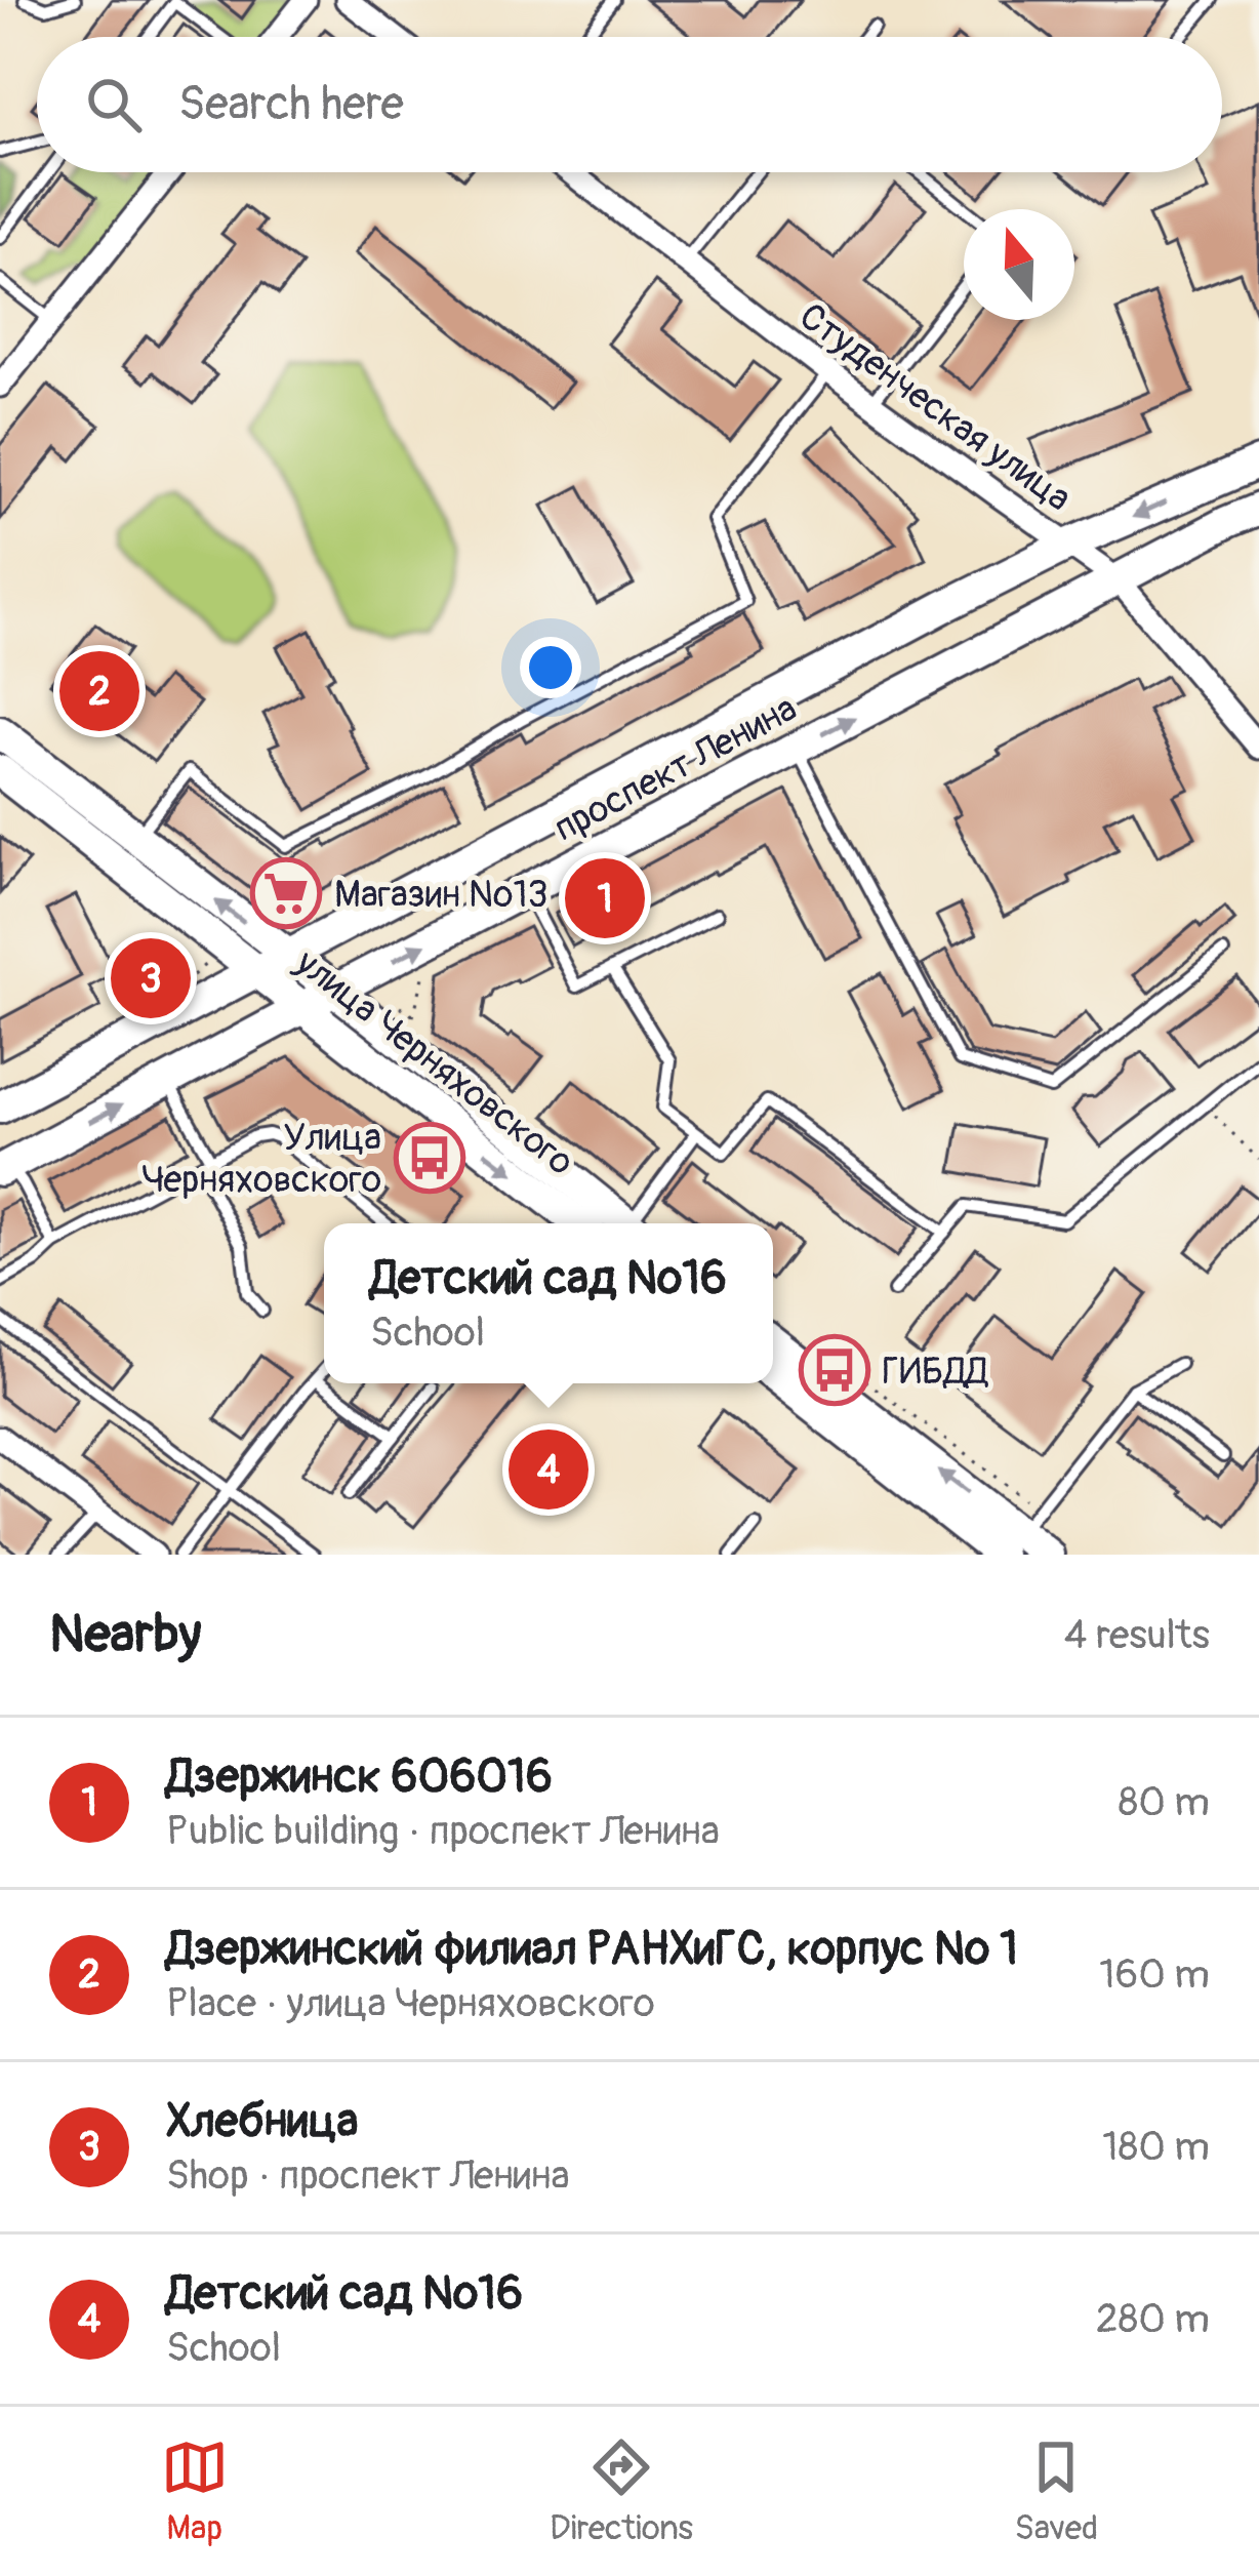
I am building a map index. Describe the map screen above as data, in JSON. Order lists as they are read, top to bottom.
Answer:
{
  "streets": {
    "main road": ["проспект Ленина", "улица Черняховского"],
    "street": ["Студенческая улица"]
  },
  "crossings": [
    ["Студенческая улица", "проспект Ленина"],
    ["проспект Ленина", "улица Черняховского"]
  ],
  "places": {
    "supermarket": ["Магазин №13"],
    "bus stop": ["Улица Черняховского", "ГИБДД"]
  },
  "north": "top",
  "page": {
    "search": "Search here",
    "pins": [
      "2",
      "1",
      "3",
      "4"
    ],
    "popup": ["Детский сад №16", "School"],
    "heading": ["Nearby", "4 results"],
    "list": [
      {
        "mark": "1",
        "name": "Дзержинск 606016",
        "note": "Public building · проспект Ленина",
        "value": "80 m"
      },
      {
        "mark": "2",
        "name": "Дзержинский филиал РАНХиГС, корпус № 1",
        "note": "Place · улица Черняховского",
        "value": "160 m"
      },
      {
        "mark": "3",
        "name": "Хлебница",
        "note": "Shop · проспект Ленина",
        "value": "180 m"
      },
      {
        "mark": "4",
        "name": "Детский сад №16",
        "note": "School",
        "value": "280 m"
      }
    ],
    "nav": ["Map", "Directions", "Saved"]
  }
}
